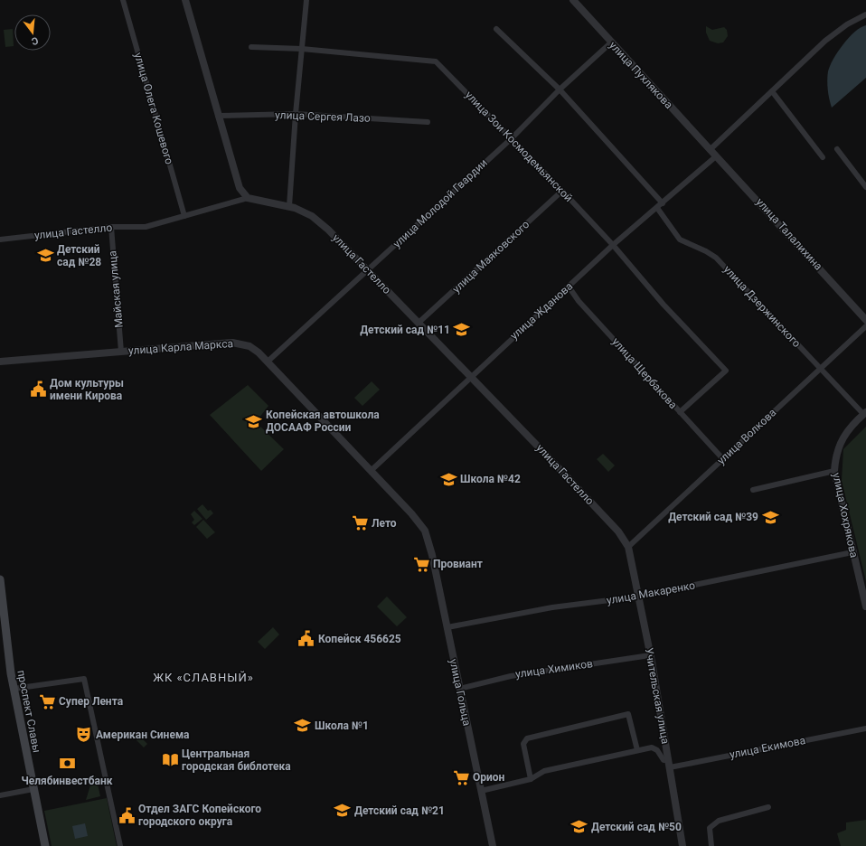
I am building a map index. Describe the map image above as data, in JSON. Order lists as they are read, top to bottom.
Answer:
{
  "streets": {
    "main road": ["проспект Славы"],
    "street": [
      "улица Пухлякова",
      "улица Олега Кошевого",
      "улица Сергея Лазо",
      "улица Зои Космодемьянской",
      "улица Молодой Гвардии",
      "улица Гастелло",
      "улица Талалихина",
      "улица Маяковского",
      "Майская улица",
      "улица Дзержинского",
      "улица Жданова",
      "улица Карла Маркса",
      "улица Щербакова",
      "улица Волкова",
      "улица Хохрякова",
      "улица Макаренко",
      "улица Химиков",
      "улица Гольца",
      "Учительская улица",
      "улица Екимова"
    ]
  },
  "crossings": [
    ["улица Пухлякова", "улица Молодой Гвардии"],
    ["улица Пухлякова", "улица Талалихина"],
    ["улица Олега Кошевого", "улица Гастелло"],
    ["улица Зои Космодемьянской", "улица Молодой Гвардии"],
    ["улица Зои Космодемьянской", "улица Маяковского"],
    ["улица Зои Космодемьянской", "улица Жданова"],
    ["улица Зои Космодемьянской", "улица Щербакова"],
    ["улица Молодой Гвардии", "улица Гастелло"],
    ["улица Молодой Гвардии", "улица Карла Маркса"],
    ["улица Гастелло", "улица Маяковского"],
    ["улица Гастелло", "Майская улица"],
    ["улица Гастелло", "улица Жданова"],
    ["улица Гастелло", "улица Волкова"],
    ["улица Гастелло", "Учительская улица"],
    ["улица Талалихина", "улица Жданова"],
    ["Майская улица", "улица Карла Маркса"],
    ["улица Дзержинского", "улица Жданова"],
    ["улица Дзержинского", "улица Волкова"],
    ["улица Дзержинского", "улица Хохрякова"],
    ["улица Жданова", "улица Карла Маркса"],
    ["улица Жданова", "улица Щербакова"],
    ["улица Карла Маркса", "улица Гольца"],
    ["улица Щербакова", "улица Волкова"],
    ["улица Волкова", "Учительская улица"],
    ["улица Хохрякова", "улица Макаренко"],
    ["улица Макаренко", "улица Гольца"],
    ["улица Макаренко", "Учительская улица"],
    ["улица Химиков", "улица Гольца"],
    ["улица Химиков", "Учительская улица"],
    ["Учительская улица", "улица Екимова"]
  ],
  "districts": ["ЖК «СЛАВНЫЙ»"],
  "places": {
    "school or university": [
      "Детский сад №28",
      "Детский сад №11",
      "Копейская автошкола ДОСААФ России",
      "Школа №42",
      "Детский сад №39",
      "Школа №1",
      "Детский сад №21",
      "Детский сад №50"
    ],
    "public building": ["Дом культуры имени Кирова", "Копейск 456625", "Отдел ЗАГС Копейского городского округа"],
    "supermarket": [
      "Лето",
      "Провиант",
      "Супер Лента",
      "Орион"
    ],
    "theatre": ["Американ Синема"],
    "library": ["Центральная городская библотека"],
    "bank": ["Челябинвестбанк"]
  },
  "north": "bottom"
}
